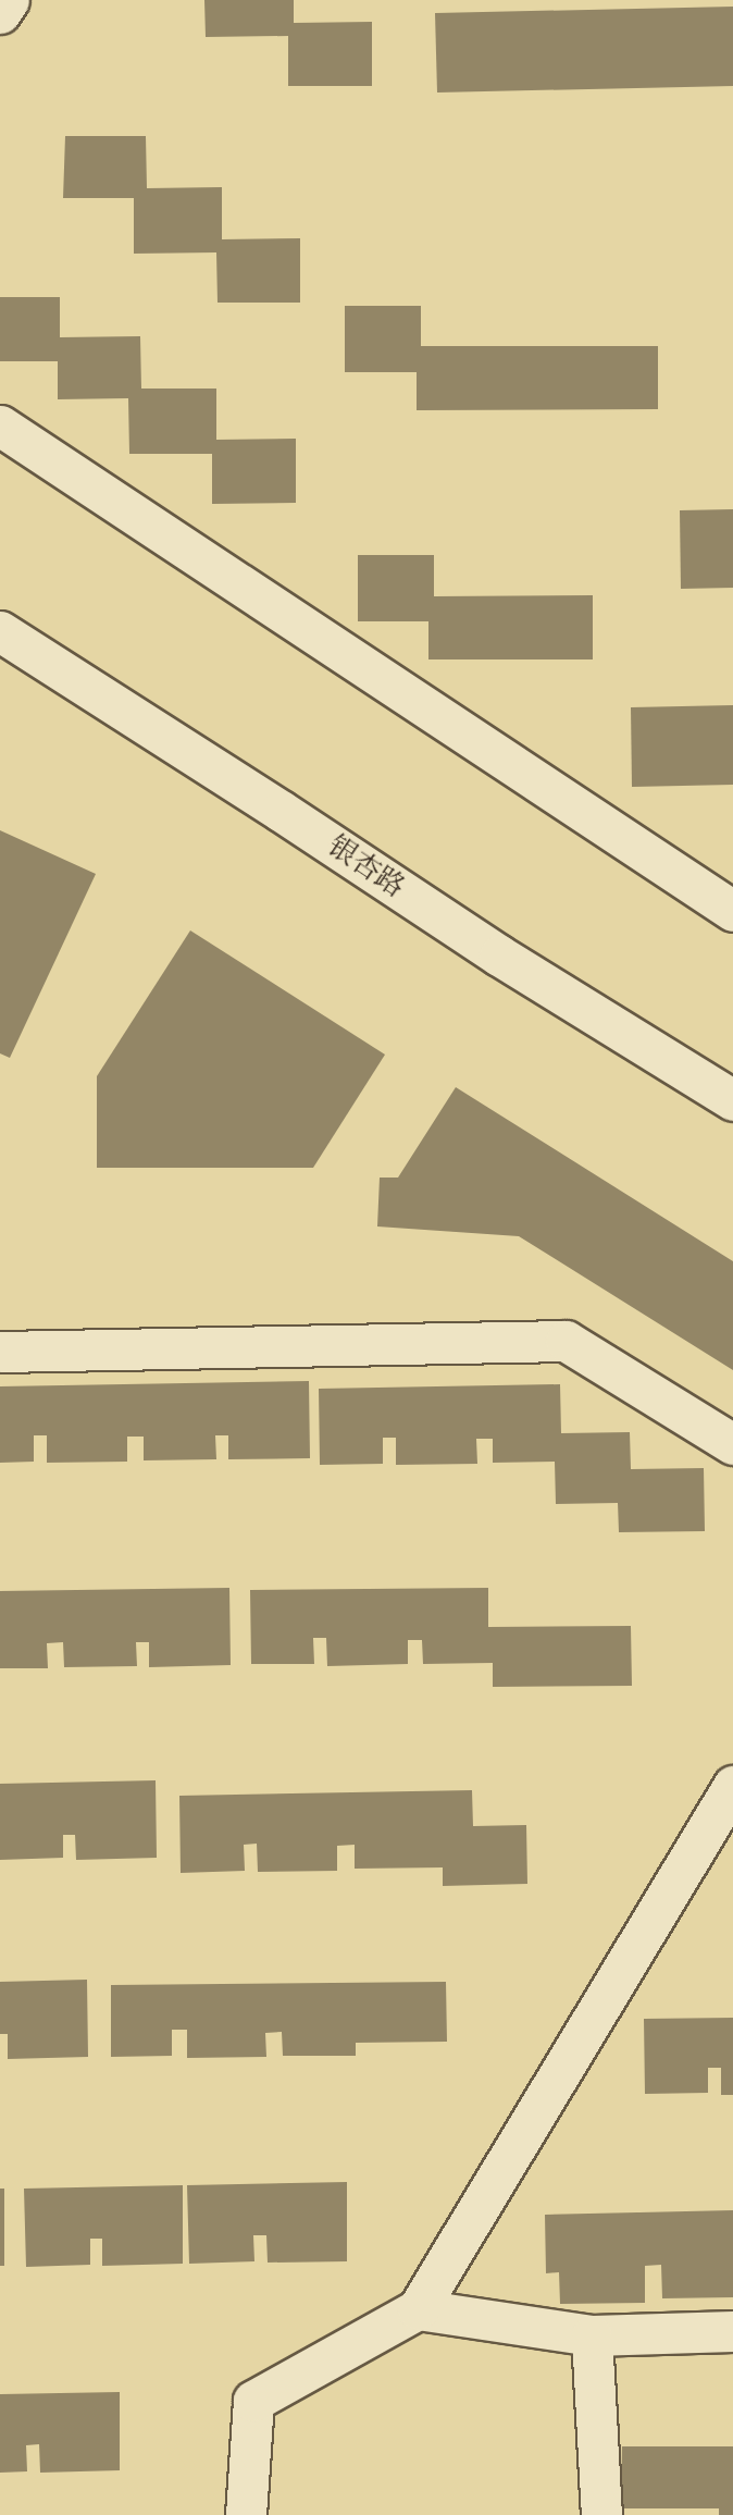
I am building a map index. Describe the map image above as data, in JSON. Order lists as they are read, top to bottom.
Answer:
{
  "streets": {
    "street": ["银杏路"]
  }
}
